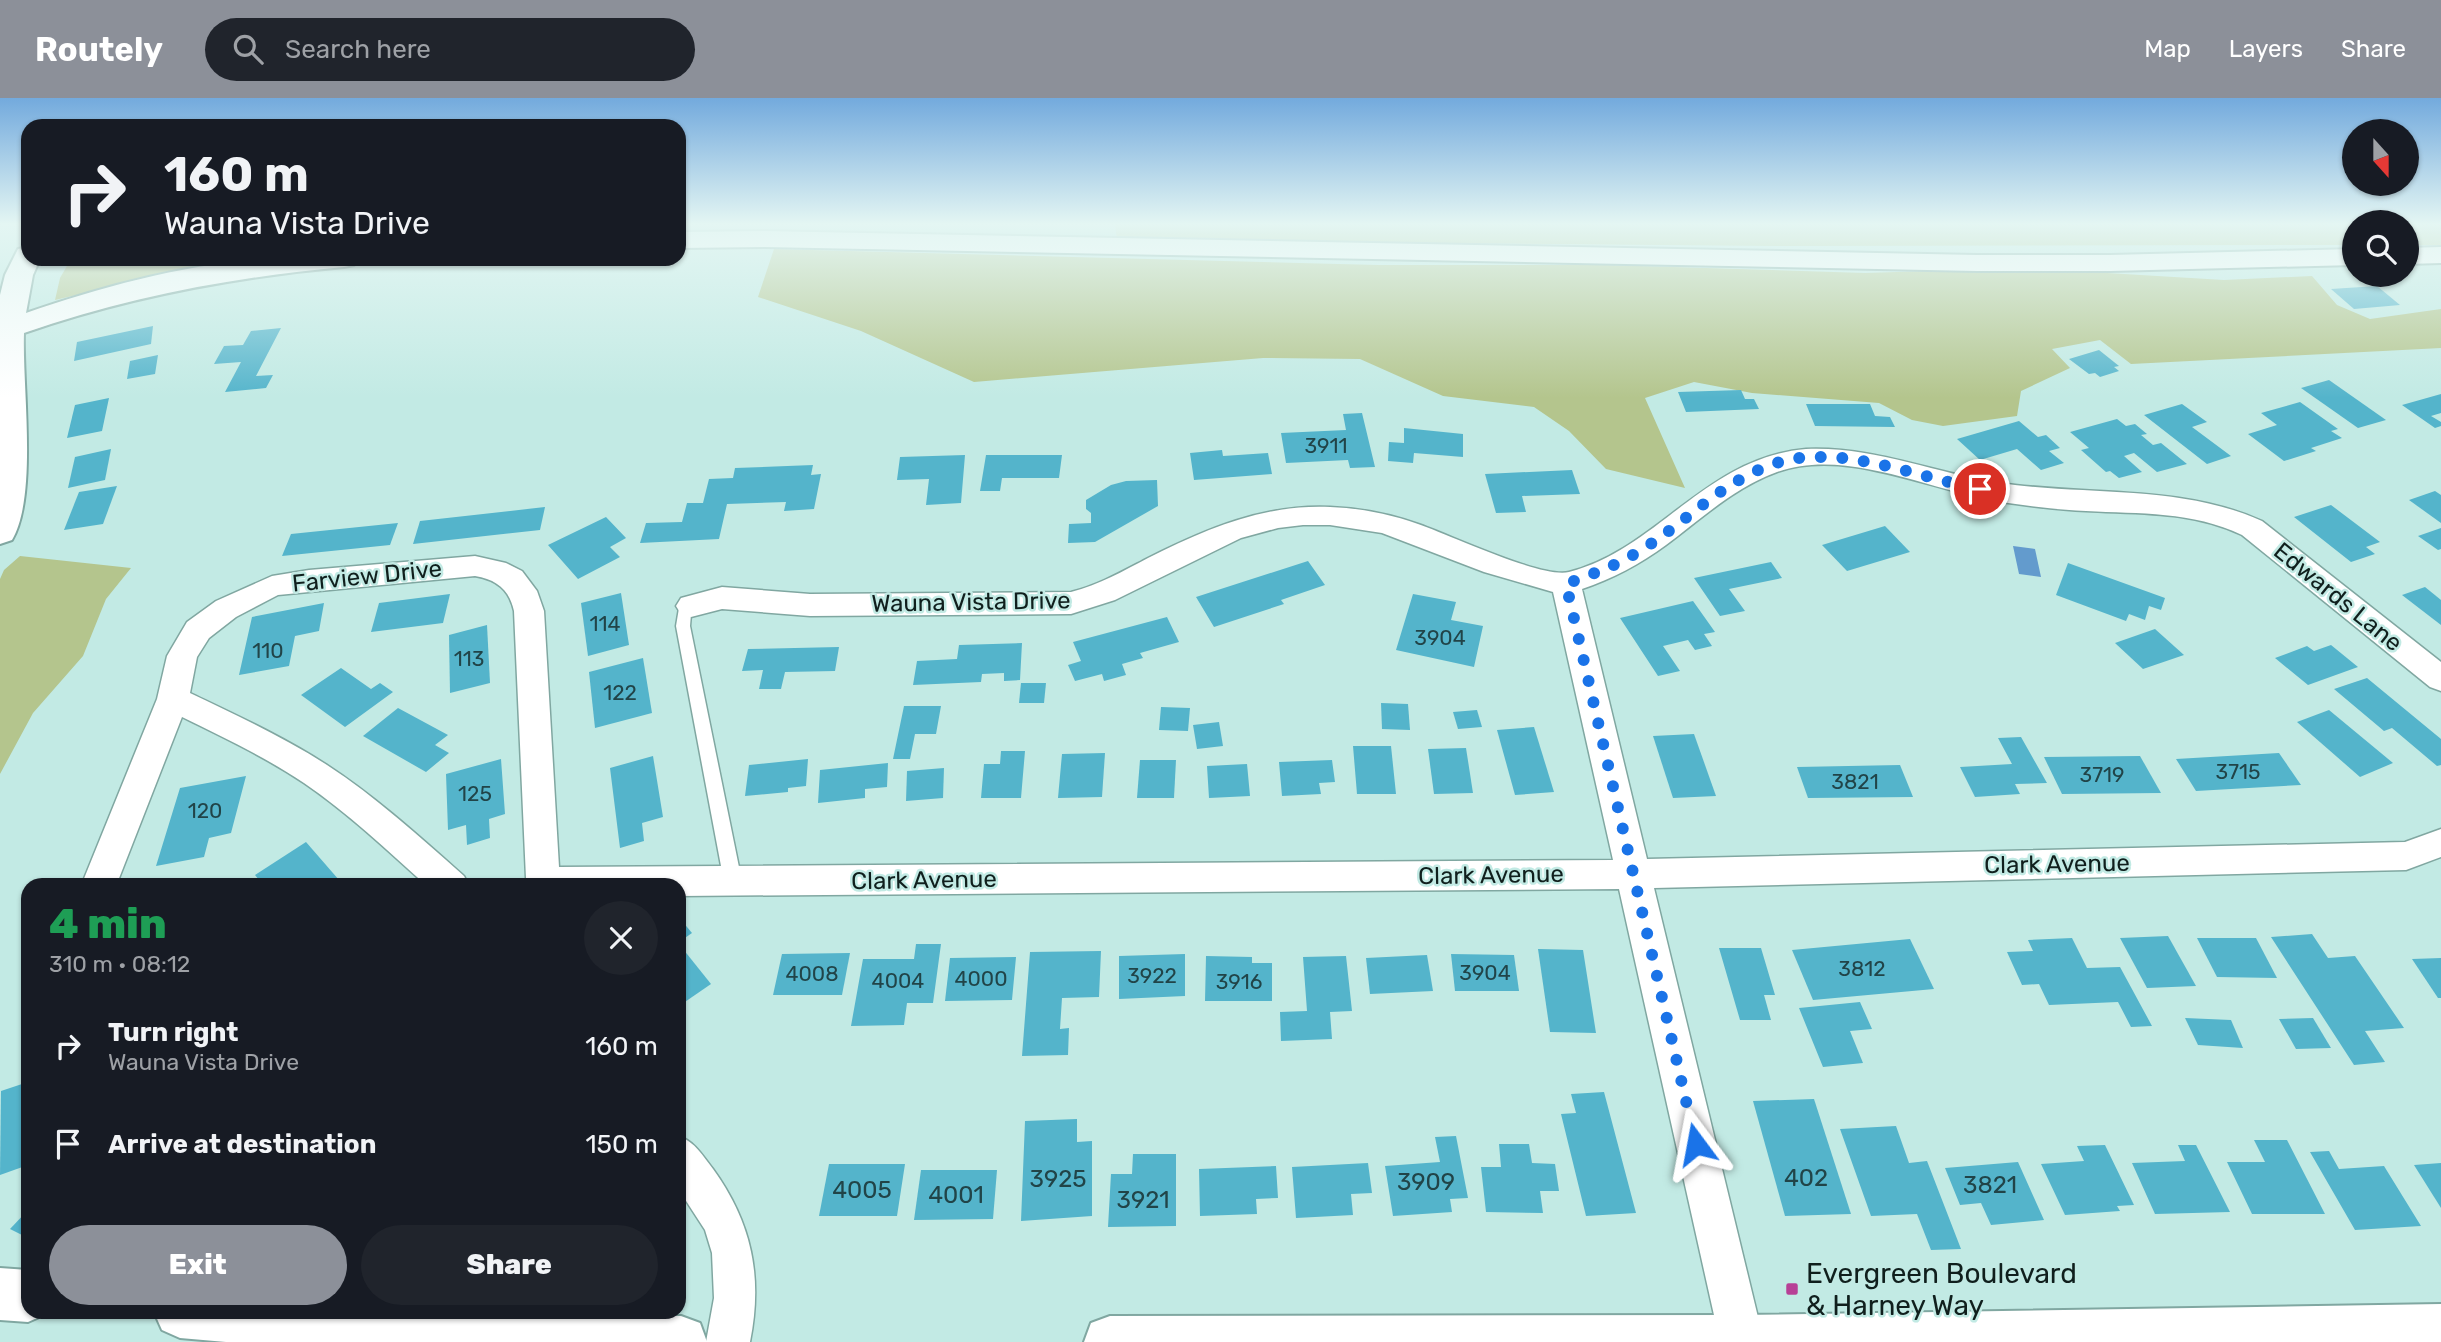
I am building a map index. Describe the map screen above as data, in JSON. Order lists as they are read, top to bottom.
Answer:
{
  "streets": {
    "street": [
      "Farview Drive",
      "Edwards Lane",
      "Wauna Vista Drive",
      "Clark Avenue"
    ]
  },
  "crossings": [
    ["Edwards Lane", "Wauna Vista Drive"]
  ],
  "places": {
    "transit": ["Evergreen Boulevard & Harney Way"]
  },
  "house_numbers": [
    "3911",
    "114",
    "3904",
    "110",
    "113",
    "122",
    "3715",
    "3719",
    "3821",
    "125",
    "120",
    "3812",
    "3904",
    "4008",
    "3922",
    "4000",
    "4004",
    "3916",
    "402",
    "3925",
    "3909",
    "3821",
    "4005",
    "4001",
    "3921"
  ],
  "north": "bottom",
  "page": {
    "header": "Routely",
    "search": "Search here",
    "nav": ["Map", "Layers", "Share"],
    "turn": ["160 m", "Wauna Vista Drive"],
    "heading": ["4 min", "310 m · 08:12"],
    "list": [
      {
        "name": "Turn right",
        "note": "Wauna Vista Drive",
        "value": "160 m"
      },
      {
        "name": "Arrive at destination",
        "value": "150 m"
      }
    ],
    "buttons": ["Exit", "Share"]
  }
}
